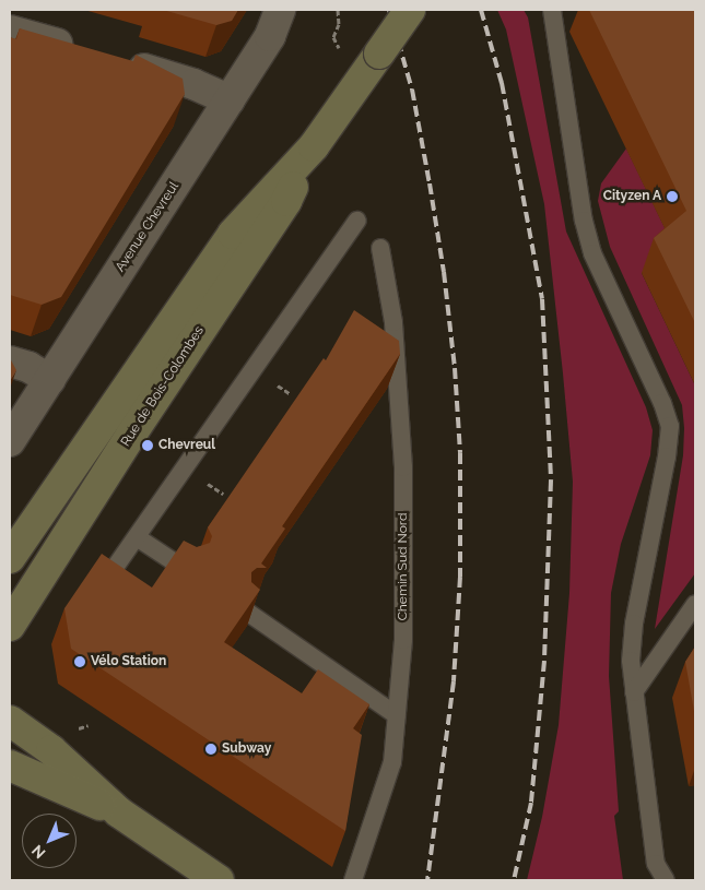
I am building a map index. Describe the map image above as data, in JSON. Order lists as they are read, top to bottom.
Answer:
{
  "streets": {
    "main road": ["Rue de Bois-Colombes"],
    "street": ["Avenue Chevreul"],
    "lane": ["Chemin Sud Nord"]
  },
  "places": [
    "Cityzen A",
    "Chevreul",
    "Vélo Station",
    "Subway"
  ],
  "north": "bottom left"
}
